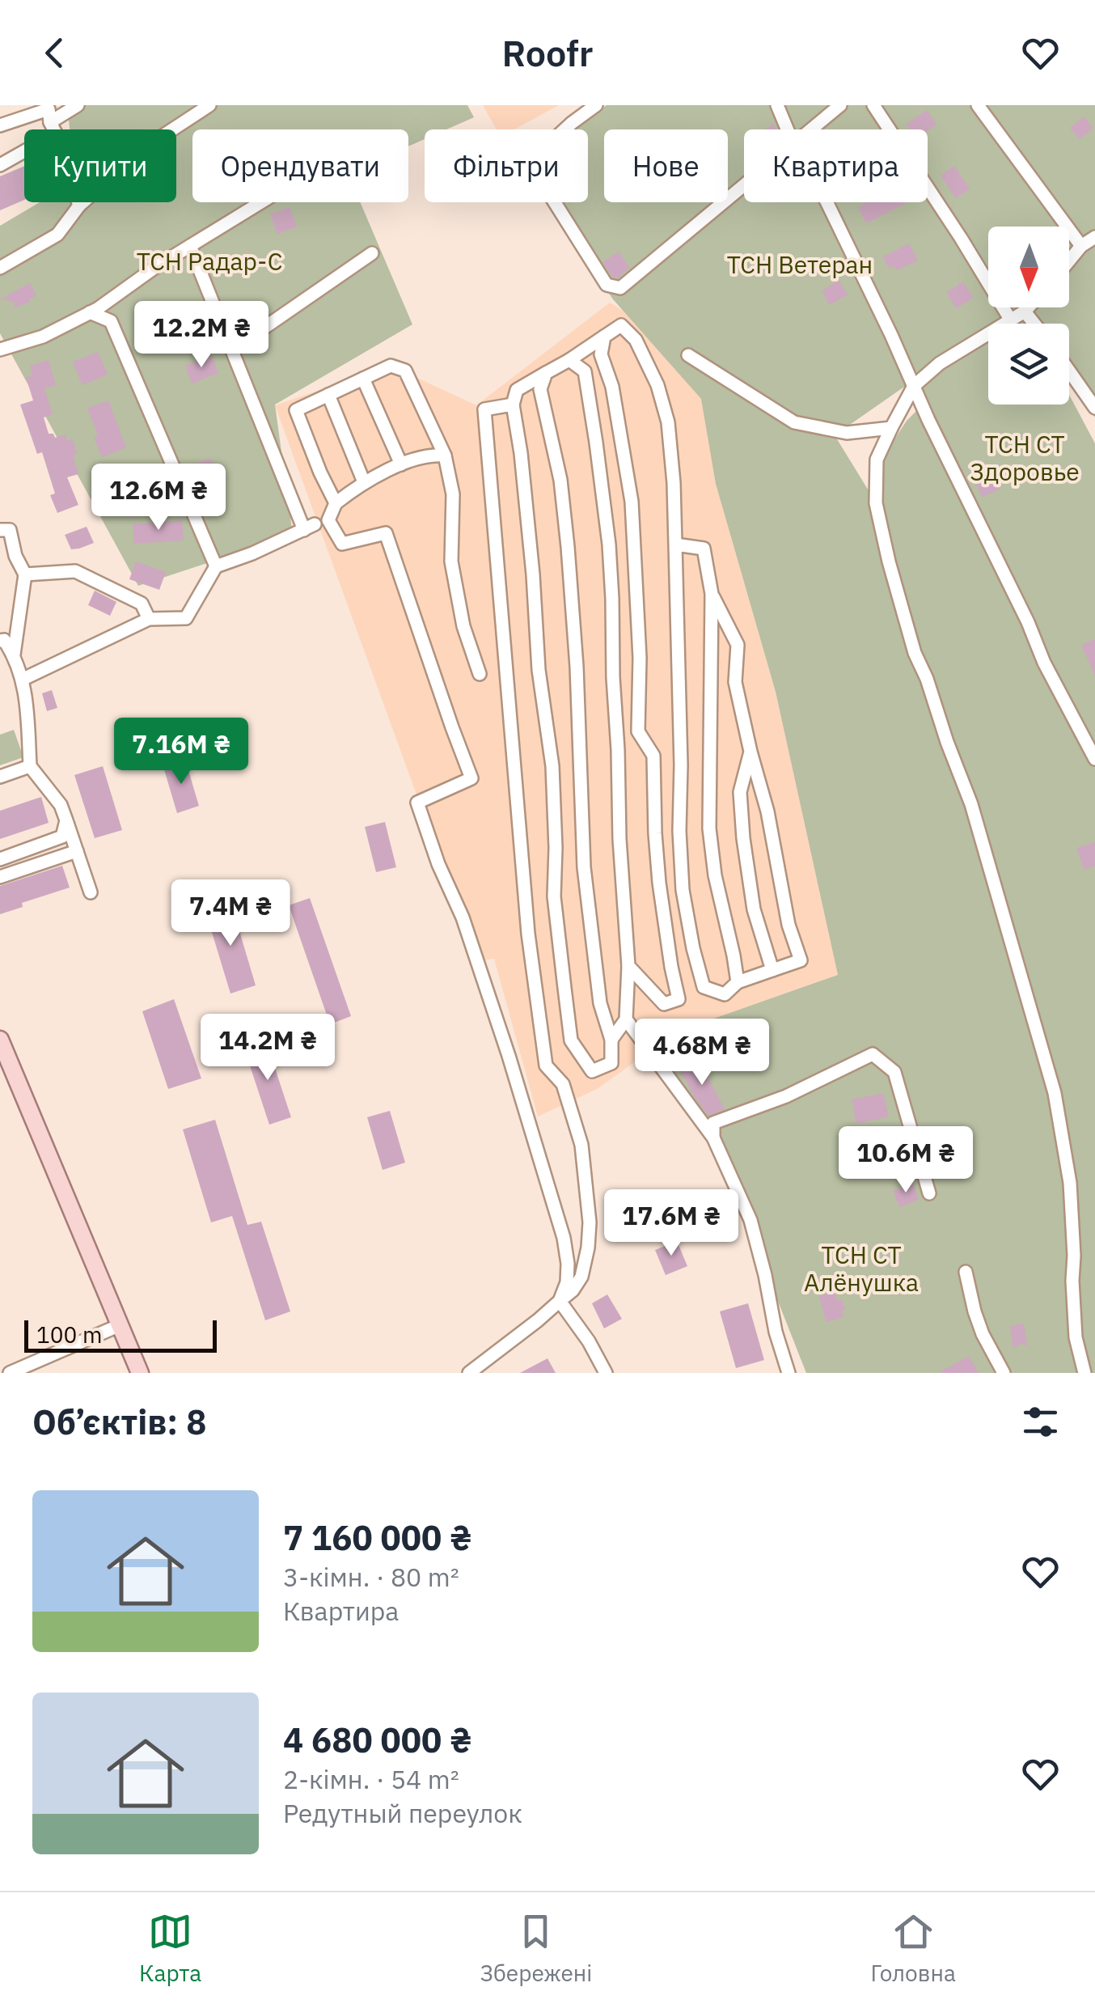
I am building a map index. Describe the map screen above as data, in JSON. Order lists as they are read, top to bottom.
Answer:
{
  "parks": [
    "ТСН Радар-С",
    "ТСН Ветеран",
    "ТСН СТ Здоровье",
    "ТСН СТ Алёнушка"
  ],
  "scale_bar": "100 m",
  "north": "bottom",
  "page": {
    "header": "Roofr",
    "chip": [
      "Купити",
      "Орендувати",
      "Фільтри",
      "Нове",
      "Квартира"
    ],
    "price": [
      "12.2M ₴",
      "12.6M ₴",
      "7.16M ₴",
      "7.4M ₴",
      "14.2M ₴",
      "4.68M ₴",
      "10.6M ₴",
      "17.6M ₴"
    ],
    "scale": "100 m",
    "heading": "Об’єктів: 8",
    "list": [
      {
        "name": "7 160 000 ₴",
        "note": "3-кімн. · 80 m² · Квартира"
      },
      {
        "name": "4 680 000 ₴",
        "note": "2-кімн. · 54 m² · Редутный переулок"
      }
    ],
    "tabs": ["Карта", "Збережені", "Головна"]
  }
}
